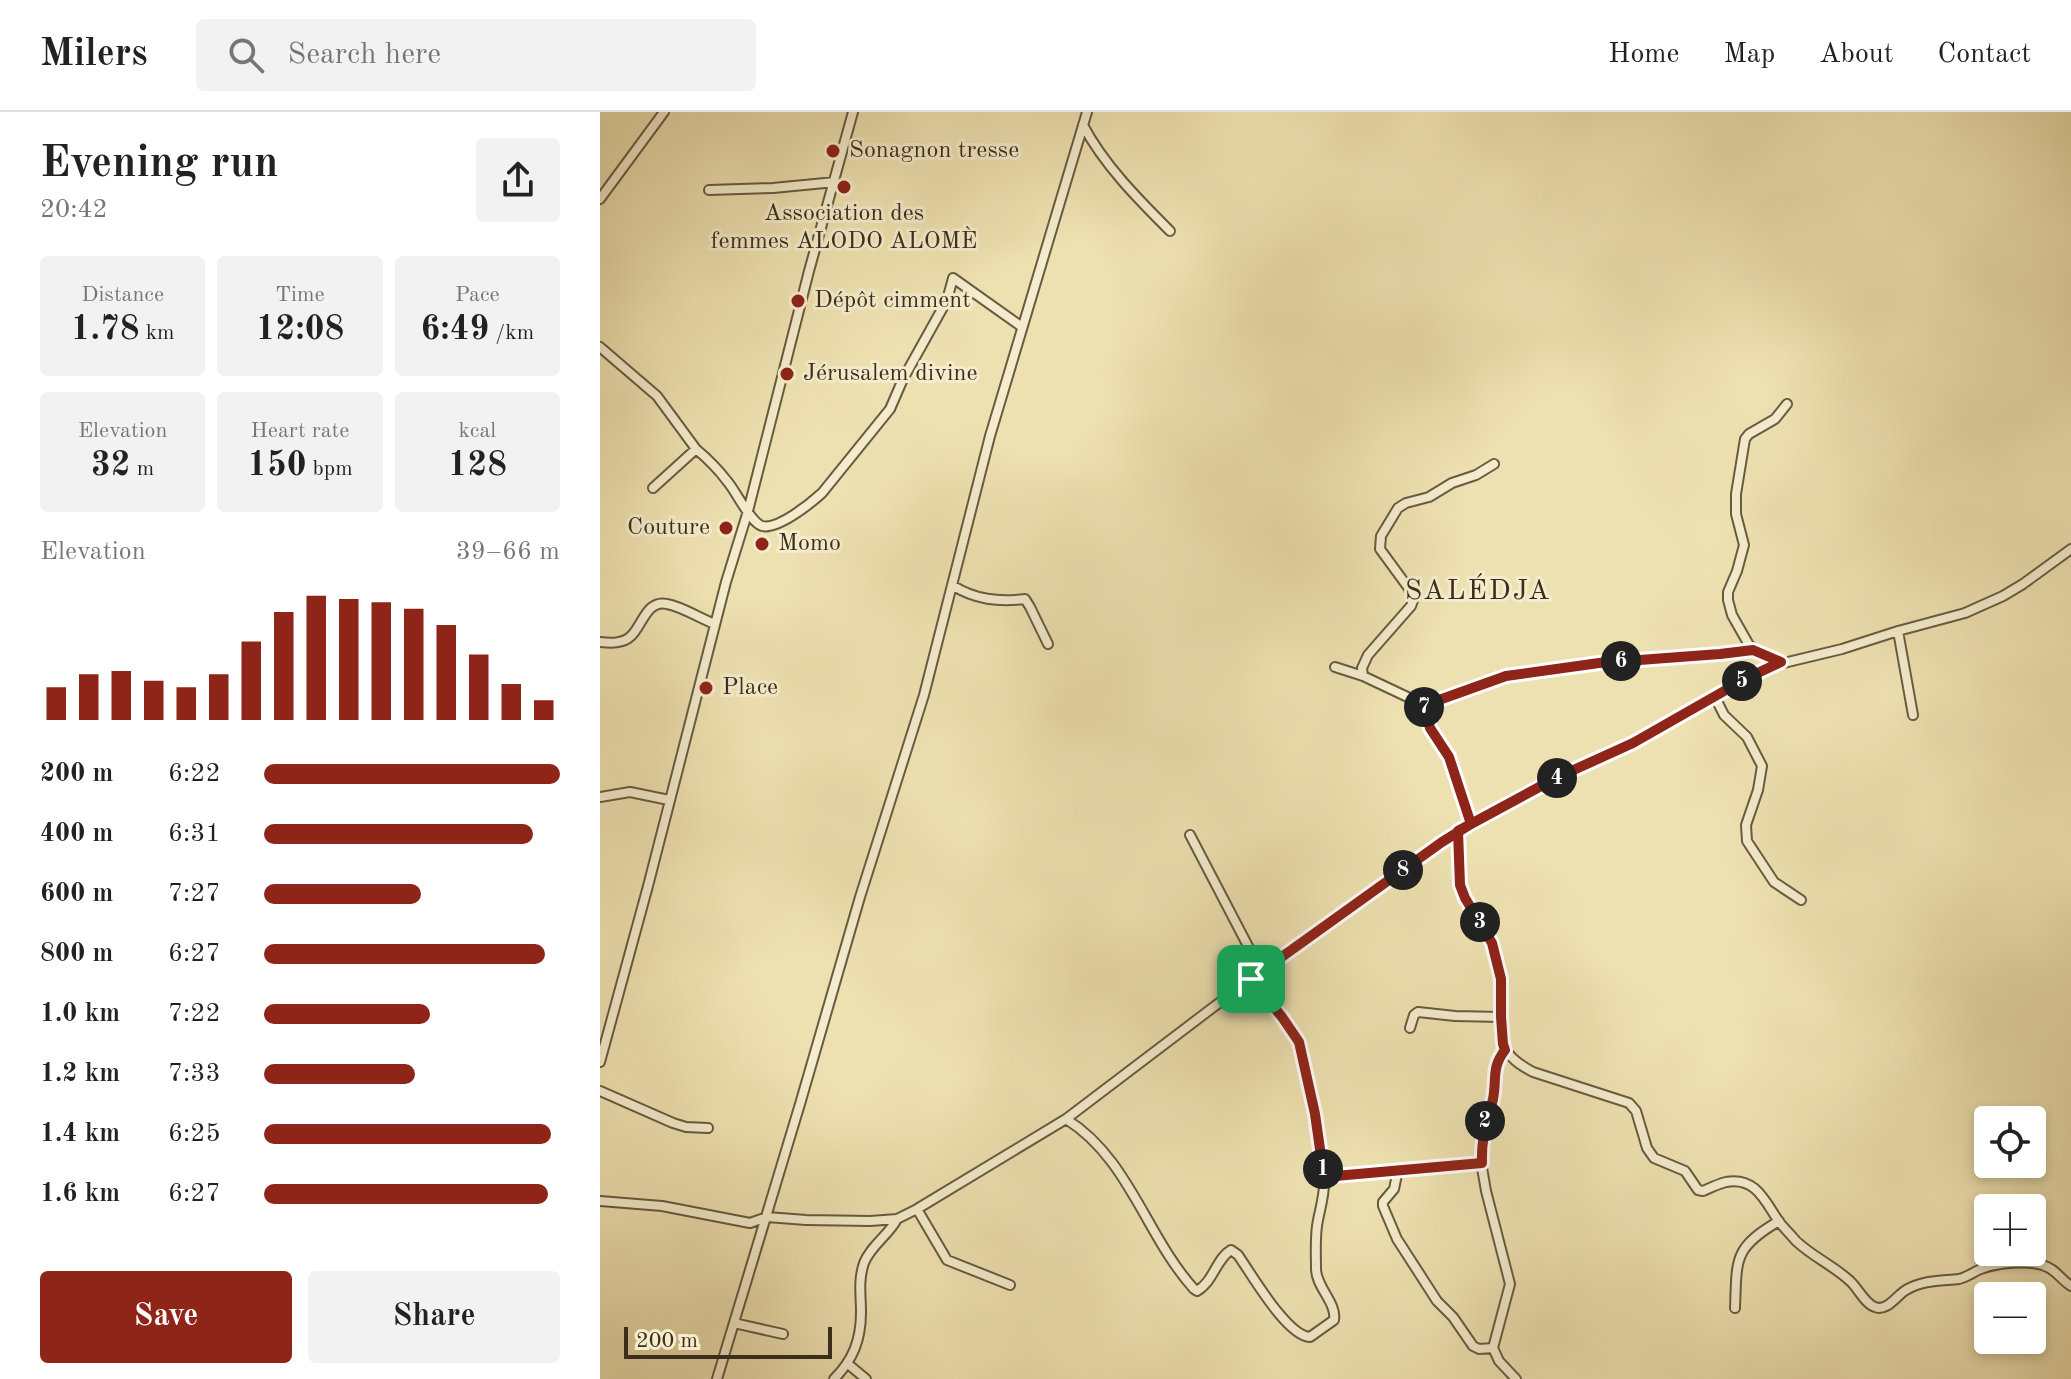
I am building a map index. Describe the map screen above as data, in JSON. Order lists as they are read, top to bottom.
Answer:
{
  "districts": ["SALÉDJA"],
  "places": [
    "Sonagnon tresse",
    "Association des femmes ALODO ALOMÈ",
    "Dépôt cimment",
    "Jérusalem divine",
    "Couture",
    "Momo",
    "Place"
  ],
  "scale_bar": "200 m",
  "page": {
    "header": "Milers",
    "search": "Search here",
    "nav": [
      "Home",
      "Map",
      "About",
      "Contact"
    ],
    "heading": ["Evening run", "20:42"],
    "stats": [
      ["Distance", "1.78 km"],
      ["Time", "12:08"],
      ["Pace", "6:49 /km"],
      ["Elevation", "32 m"],
      ["Heart rate", "150 bpm"],
      ["kcal", "128"]
    ],
    "chart": ["Elevation", "39–66 m"],
    "pins": [
      "6",
      "5",
      "7",
      "4",
      "8",
      "3",
      "2",
      "1"
    ],
    "list": [
      {
        "name": "200 m",
        "note": "6:22"
      },
      {
        "name": "400 m",
        "note": "6:31"
      },
      {
        "name": "600 m",
        "note": "7:27"
      },
      {
        "name": "800 m",
        "note": "6:27"
      },
      {
        "name": "1.0 km",
        "note": "7:22"
      },
      {
        "name": "1.2 km",
        "note": "7:33"
      },
      {
        "name": "1.4 km",
        "note": "6:25"
      },
      {
        "name": "1.6 km",
        "note": "6:27"
      }
    ],
    "map_buttons": ["+", "−"],
    "buttons": ["Save", "Share"],
    "scale": "200 m"
  }
}
